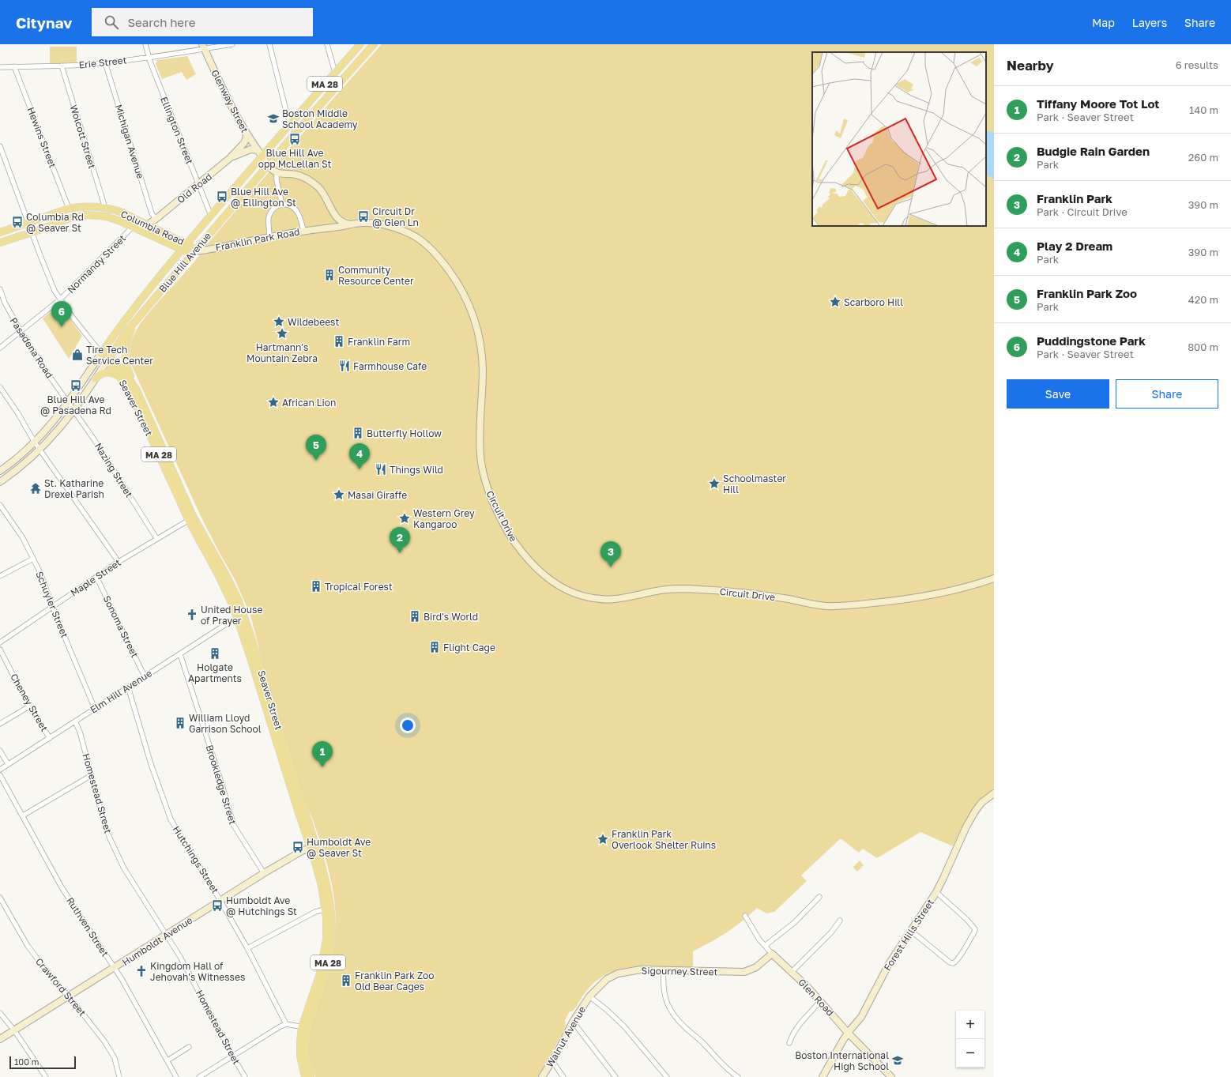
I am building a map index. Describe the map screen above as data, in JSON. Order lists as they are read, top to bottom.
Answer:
{
  "streets": {
    "main road": [
      "MA 28",
      "Glenway Street",
      "Old Road",
      "Columbia Road",
      "Franklin Park Road",
      "Blue Hill Avenue",
      "Seaver Street",
      "Circuit Drive",
      "Forest Hills Street",
      "Humboldt Avenue",
      "Sigourney Street",
      "Glen Road",
      "Walnut Avenue"
    ],
    "street": [
      "Erie Street",
      "Ellington Street",
      "Wolcott Street",
      "Hewins Street",
      "Michigan Avenue",
      "Normandy Street",
      "Pasadena Road",
      "Nazing Street",
      "Maple Street",
      "Schuyler Street",
      "Sonoma Street",
      "Elm Hill Avenue",
      "Cheney Street",
      "Brookledge Street",
      "Homestead Street",
      "Hutchings Street",
      "Ruthven Street",
      "Crawford Street"
    ]
  },
  "crossings": [
    ["Erie Street", "Glenway Street"],
    ["Erie Street", "Ellington Street"],
    ["Erie Street", "Wolcott Street"],
    ["Erie Street", "Hewins Street"],
    ["Erie Street", "Michigan Avenue"],
    ["MA 28", "Blue Hill Avenue"],
    ["MA 28", "Seaver Street"],
    ["Glenway Street", "Old Road"],
    ["Glenway Street", "Blue Hill Avenue"],
    ["Ellington Street", "Old Road"],
    ["Ellington Street", "Blue Hill Avenue"],
    ["Wolcott Street", "Columbia Road"],
    ["Hewins Street", "Columbia Road"],
    ["Michigan Avenue", "Old Road"],
    ["Old Road", "Columbia Road"],
    ["Old Road", "Blue Hill Avenue"],
    ["Columbia Road", "Franklin Park Road"],
    ["Columbia Road", "Blue Hill Avenue"],
    ["Columbia Road", "Normandy Street"],
    ["Columbia Road", "Seaver Street"],
    ["Franklin Park Road", "Blue Hill Avenue"],
    ["Franklin Park Road", "Circuit Drive"],
    ["Blue Hill Avenue", "Pasadena Road"],
    ["Blue Hill Avenue", "Seaver Street"],
    ["Blue Hill Avenue", "Nazing Street"],
    ["Normandy Street", "Pasadena Road"],
    ["Normandy Street", "Seaver Street"],
    ["Pasadena Road", "Nazing Street"],
    ["Seaver Street", "Maple Street"],
    ["Seaver Street", "Elm Hill Avenue"],
    ["Seaver Street", "Humboldt Avenue"],
    ["Nazing Street", "Maple Street"],
    ["Maple Street", "Schuyler Street"],
    ["Maple Street", "Sonoma Street"],
    ["Schuyler Street", "Elm Hill Avenue"],
    ["Sonoma Street", "Elm Hill Avenue"],
    ["Elm Hill Avenue", "Cheney Street"],
    ["Elm Hill Avenue", "Brookledge Street"],
    ["Elm Hill Avenue", "Homestead Street"],
    ["Elm Hill Avenue", "Hutchings Street"],
    ["Brookledge Street", "Humboldt Avenue"],
    ["Homestead Street", "Humboldt Avenue"],
    ["Hutchings Street", "Humboldt Avenue"],
    ["Ruthven Street", "Humboldt Avenue"],
    ["Forest Hills Street", "Glen Road"],
    ["Humboldt Avenue", "Crawford Street"],
    ["Sigourney Street", "Glen Road"],
    ["Sigourney Street", "Walnut Avenue"]
  ],
  "places": {
    "school or university": ["Boston Middle School Academy", "Boston International High School"],
    "bus stop": [
      "Blue Hill Ave opp McLellan St",
      "Blue Hill Ave @ Ellington St",
      "Circuit Dr @ Glen Ln",
      "Columbia Rd @ Seaver St",
      "Blue Hill Ave @ Pasadena Rd",
      "Humboldt Ave @ Seaver St",
      "Humboldt Ave @ Hutchings St"
    ],
    "building": [
      "Community Resource Center",
      "Franklin Farm",
      "Butterfly Hollow",
      "Tropical Forest",
      "Bird's World",
      "Flight Cage",
      "Holgate Apartments",
      "William Lloyd Garrison School",
      "Franklin Park Zoo Old Bear Cages"
    ],
    "place": [
      "Scarboro Hill",
      "Wildebeest",
      "Hartmann's Mountain Zebra",
      "African Lion",
      "Schoolmaster Hill",
      "Masai Giraffe",
      "Western Grey Kangaroo",
      "Franklin Park Overlook Shelter Ruins"
    ],
    "shop": ["Tire Tech Service Center"],
    "restaurant": ["Farmhouse Cafe", "Things Wild"],
    "temple": ["St. Katharine Drexel Parish"],
    "church": ["United House of Prayer", "Kingdom Hall of Jehovah's Witnesses"]
  },
  "scale_bar": "100 m",
  "page": {
    "header": "Citynav",
    "search": "Search here",
    "nav": ["Map", "Layers", "Share"],
    "heading": ["Nearby", "6 results"],
    "list": [
      {
        "mark": "1",
        "name": "Tiffany Moore Tot Lot",
        "note": "Park · Seaver Street",
        "value": "140 m"
      },
      {
        "mark": "2",
        "name": "Budgie Rain Garden",
        "note": "Park",
        "value": "260 m"
      },
      {
        "mark": "3",
        "name": "Franklin Park",
        "note": "Park · Circuit Drive",
        "value": "390 m"
      },
      {
        "mark": "4",
        "name": "Play 2 Dream",
        "note": "Park",
        "value": "390 m"
      },
      {
        "mark": "5",
        "name": "Franklin Park Zoo",
        "note": "Park",
        "value": "420 m"
      },
      {
        "mark": "6",
        "name": "Puddingstone Park",
        "note": "Park · Seaver Street",
        "value": "800 m"
      }
    ],
    "pins": [
      "6",
      "5",
      "4",
      "2",
      "3",
      "1"
    ],
    "buttons": ["Save", "Share"],
    "map_buttons": ["+", "−"],
    "scale": "100 m"
  }
}
